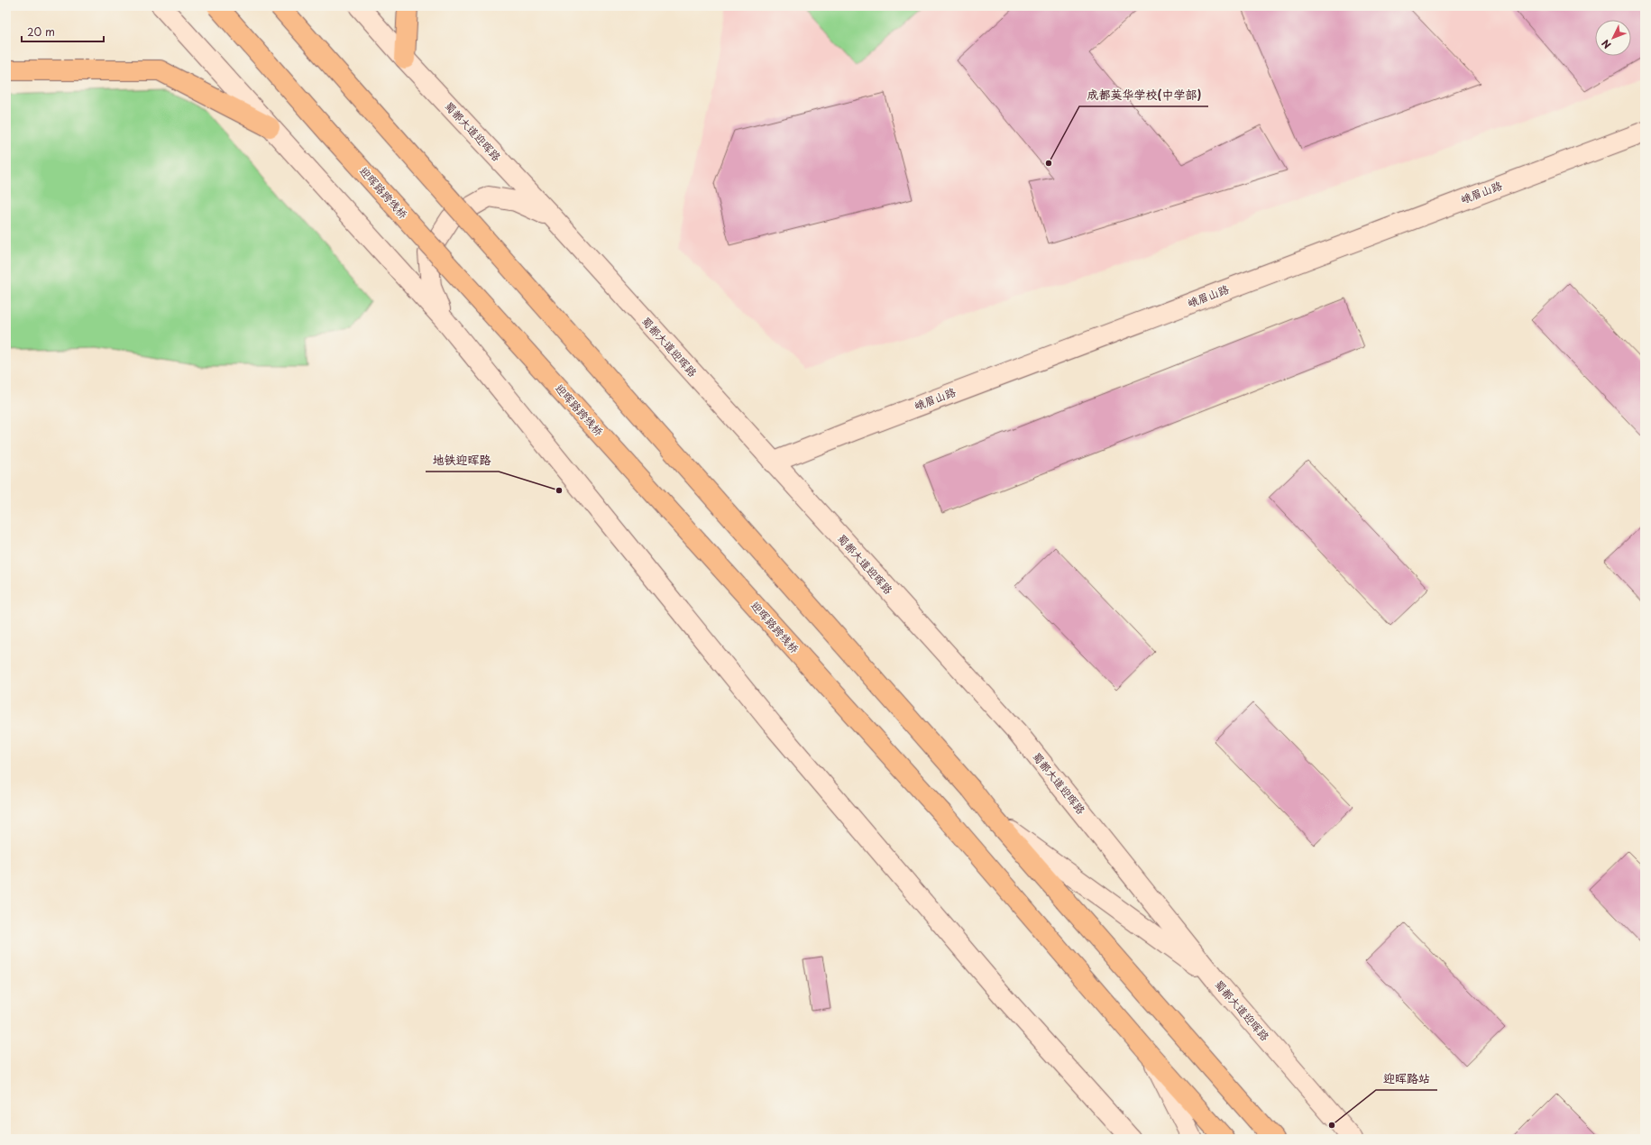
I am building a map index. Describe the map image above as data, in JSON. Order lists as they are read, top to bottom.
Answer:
{
  "streets": {
    "main road": ["蜀都大道迎晖路", "迎晖路跨线桥", "峨眉山路"]
  },
  "crossings": [
    ["蜀都大道迎晖路", "峨眉山路"]
  ],
  "places": ["成都英华学校(中学部)", "地铁迎晖路", "迎晖路站"],
  "scale_bar": "20 m",
  "north": "bottom left"
}
